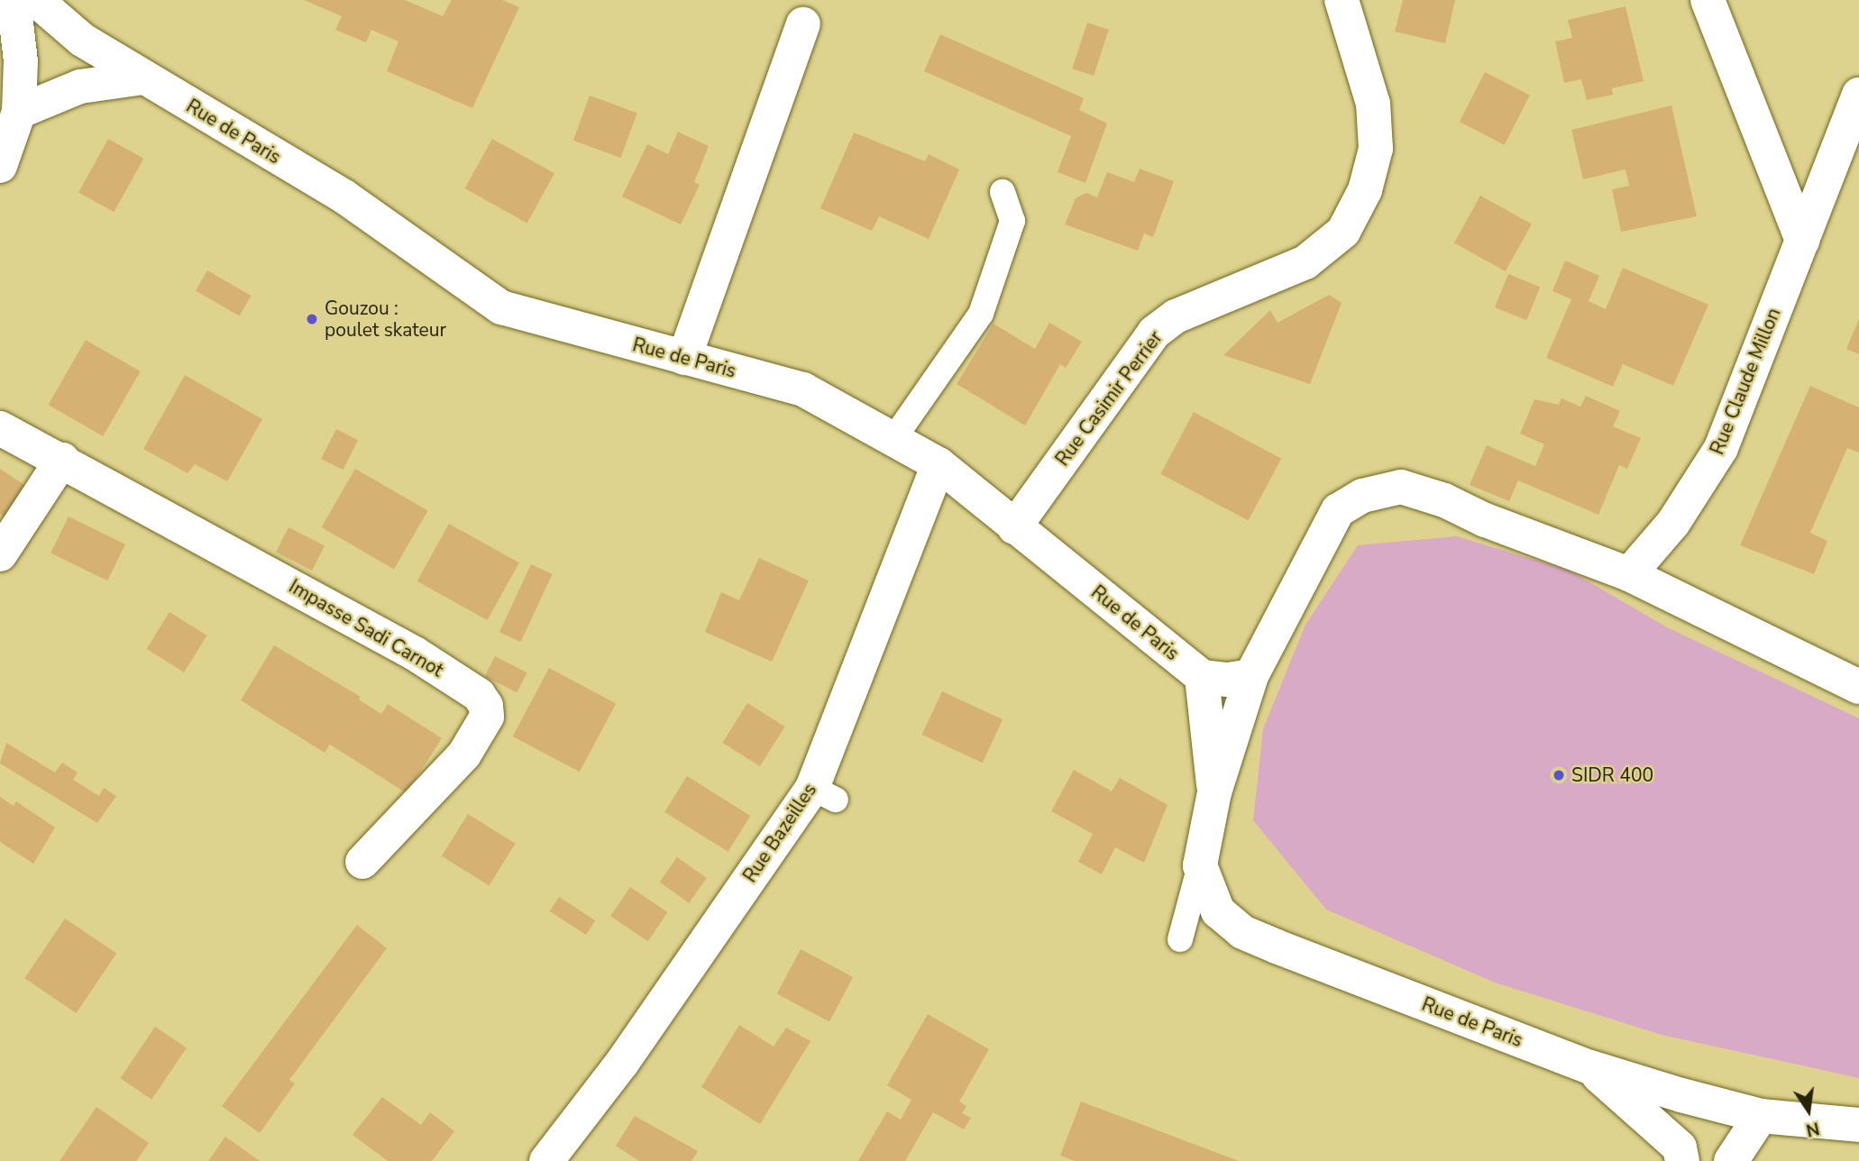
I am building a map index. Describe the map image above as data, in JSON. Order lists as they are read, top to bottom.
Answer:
{
  "streets": {
    "street": [
      "Rue de Paris",
      "Rue Claude Millon",
      "Rue Casimir Perrier",
      "Impasse Sadi Carnot",
      "Rue Bazeilles"
    ]
  },
  "crossings": [
    ["Rue de Paris", "Rue Casimir Perrier"],
    ["Rue de Paris", "Rue Bazeilles"]
  ],
  "places": ["Gouzou : poulet skateur", "SIDR 400"],
  "north": "bottom"
}
